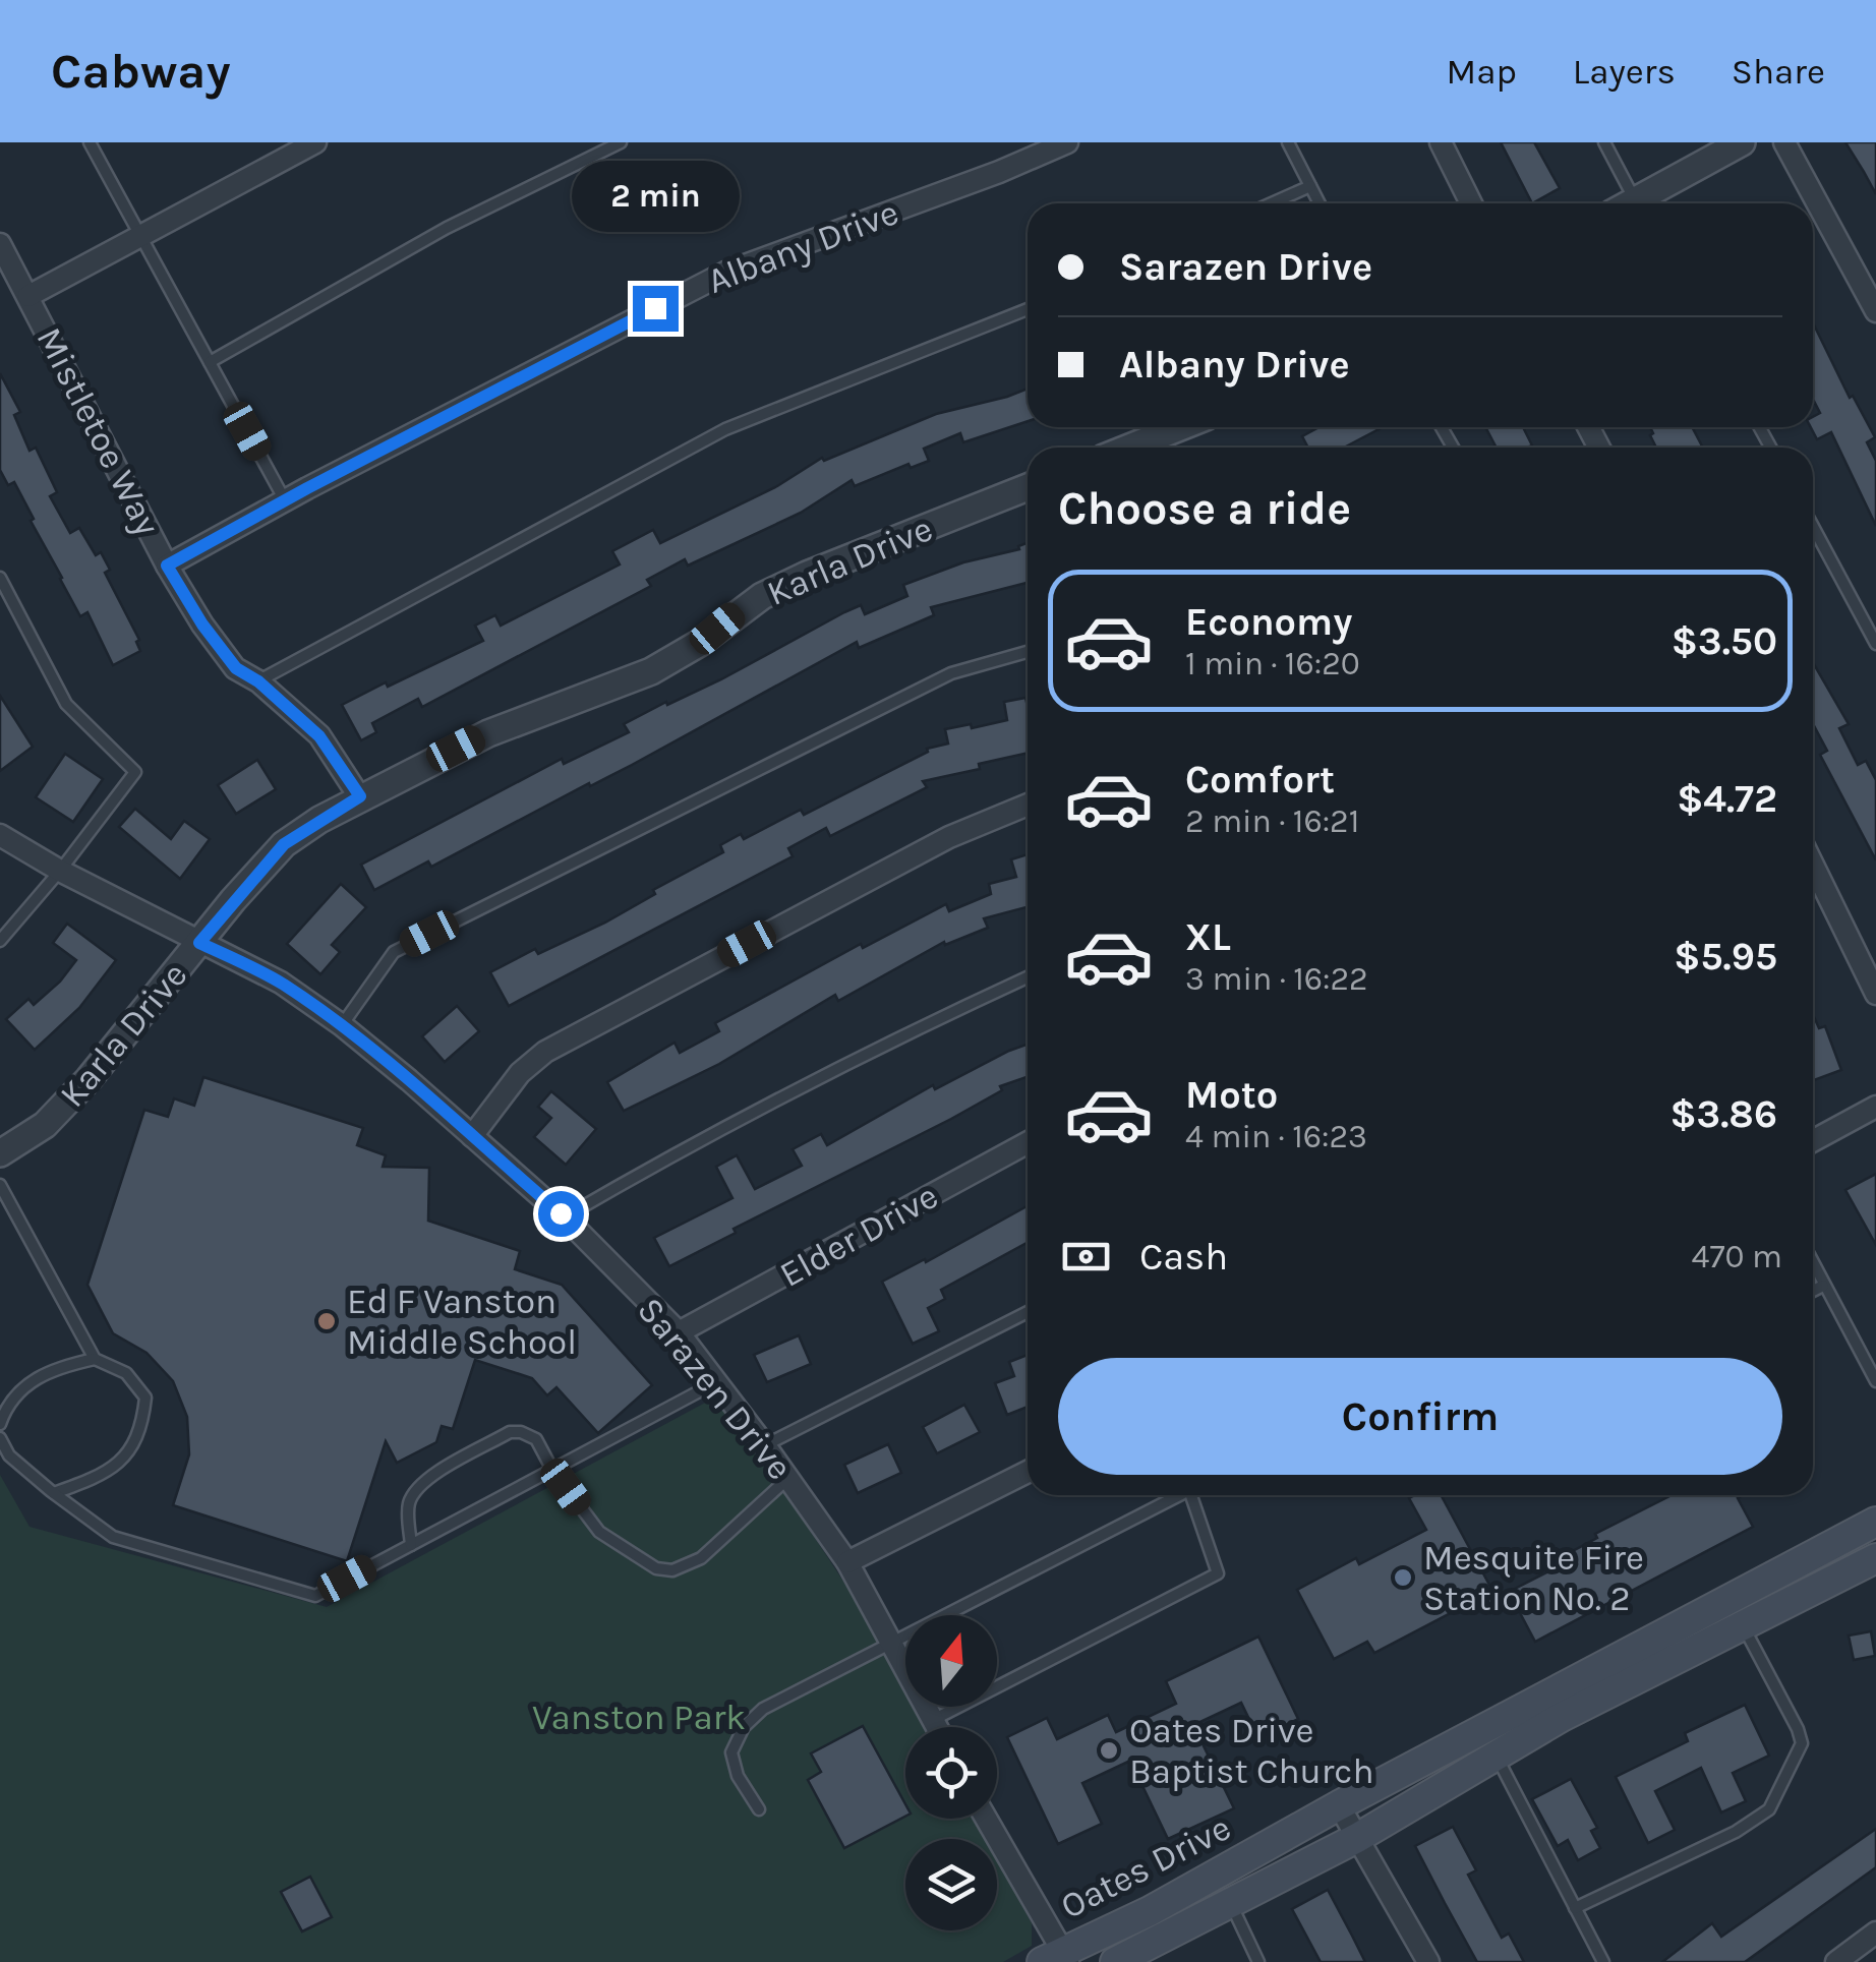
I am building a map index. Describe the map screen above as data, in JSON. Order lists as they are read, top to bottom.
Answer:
{
  "streets": {
    "main road": ["Oates Drive"],
    "street": [
      "Albany Drive",
      "Mistletoe Way",
      "Karla Drive",
      "Elder Drive",
      "Sarazen Drive"
    ]
  },
  "crossings": [
    ["Albany Drive", "Mistletoe Way"],
    ["Mistletoe Way", "Karla Drive"],
    ["Karla Drive", "Sarazen Drive"],
    ["Elder Drive", "Sarazen Drive"]
  ],
  "parks": ["Vanston Park"],
  "places": ["Ed F Vanston Middle School", "Mesquite Fire Station No. 2", "Oates Drive Baptist Church"],
  "north": "top",
  "page": {
    "header": "Cabway",
    "nav": ["Map", "Layers", "Share"],
    "bubble": "2 min",
    "banner": ["Sarazen Drive", "Albany Drive"],
    "heading": "Choose a ride",
    "list": [
      {
        "name": "Economy",
        "note": "1 min · 16:20",
        "value": "$3.50"
      },
      {
        "name": "Comfort",
        "note": "2 min · 16:21",
        "value": "$4.72"
      },
      {
        "name": "XL",
        "note": "3 min · 16:22",
        "value": "$5.95"
      },
      {
        "name": "Moto",
        "note": "4 min · 16:23",
        "value": "$3.86"
      }
    ],
    "pay": ["Cash", "470 m"],
    "buttons": "Confirm"
  }
}
